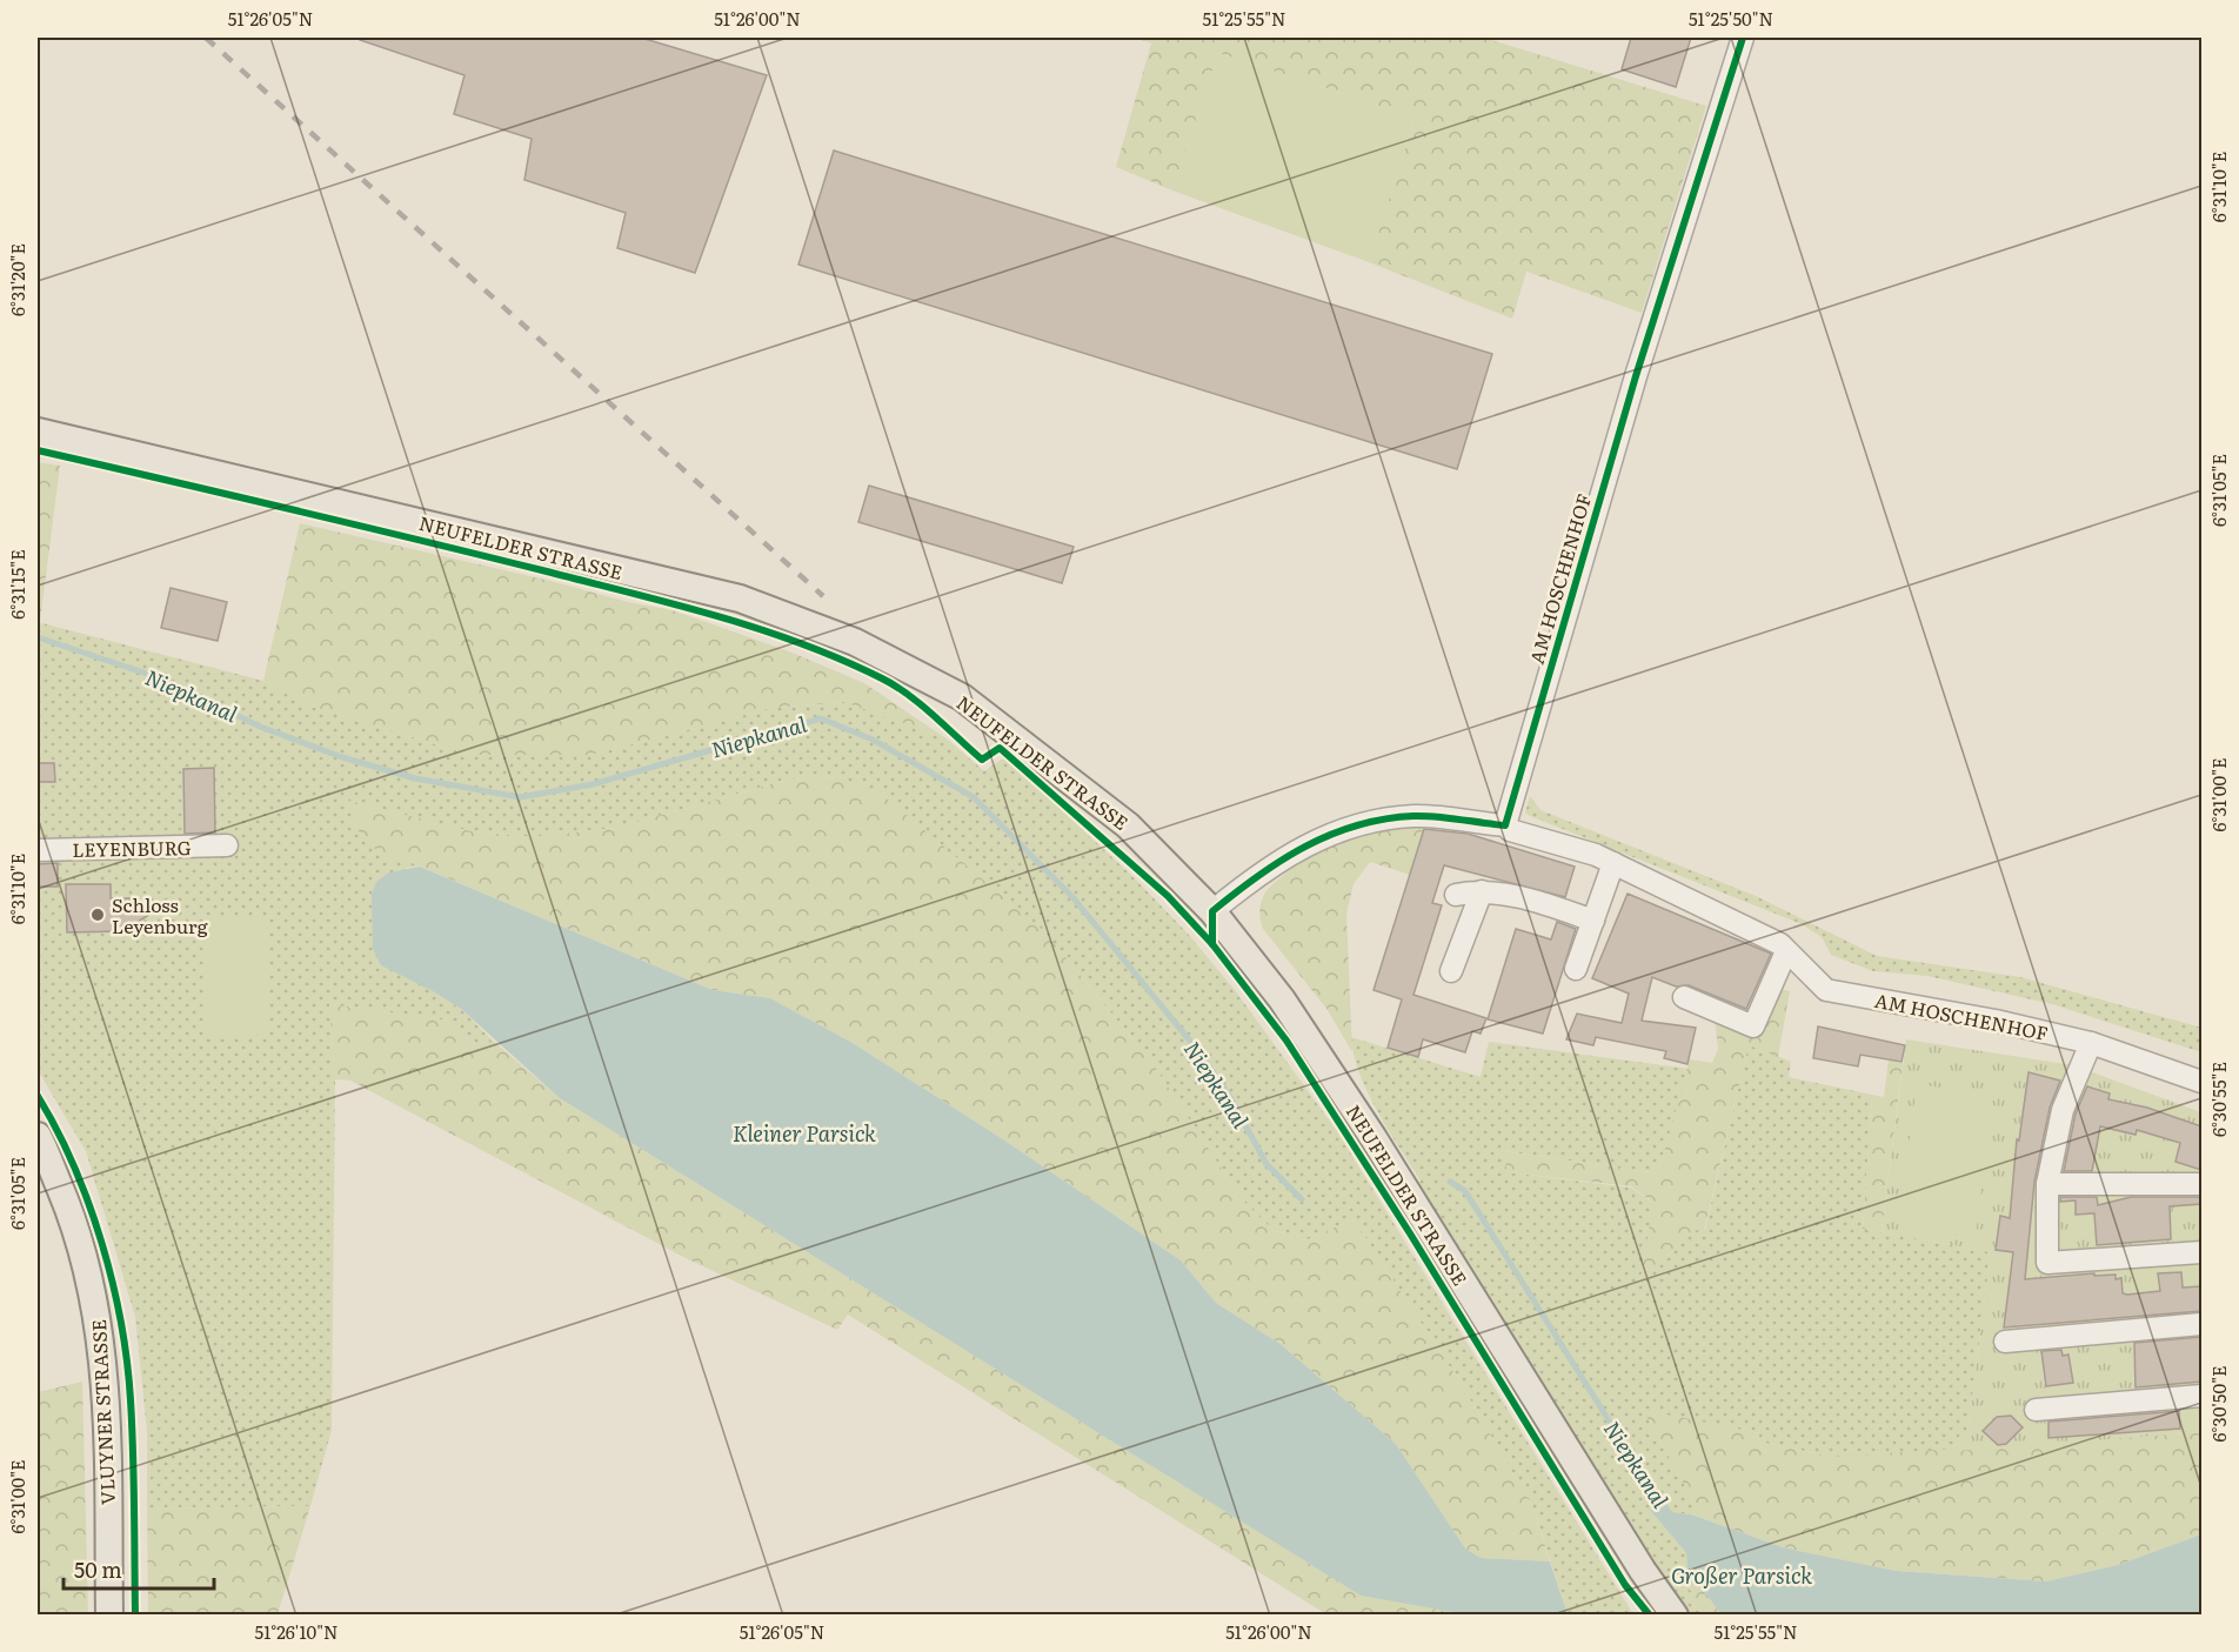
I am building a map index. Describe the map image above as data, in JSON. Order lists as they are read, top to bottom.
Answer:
{
  "streets": {
    "main road": ["NEUFELDER STRASSE", "VLUYNER STRASSE"],
    "street": ["AM HOSCHENHOF", "LEYENBURG"]
  },
  "crossings": [
    ["NEUFELDER STRASSE", "AM HOSCHENHOF"]
  ],
  "water": ["Niepkanal", "Kleiner Parsick", "Großer Parsick"],
  "places": ["Schloss Leyenburg"],
  "scale_bar": "50 m",
  "coordinates": [
    "51°26'05\"N",
    "51°26'00\"N",
    "51°25'55\"N",
    "51°25'50\"N",
    "6°31'10\"E",
    "6°31'20\"E",
    "6°31'05\"E",
    "6°31'15\"E",
    "6°31'00\"E",
    "6°30'55\"E",
    "6°30'50\"E",
    "51°26'10\"N"
  ]
}
